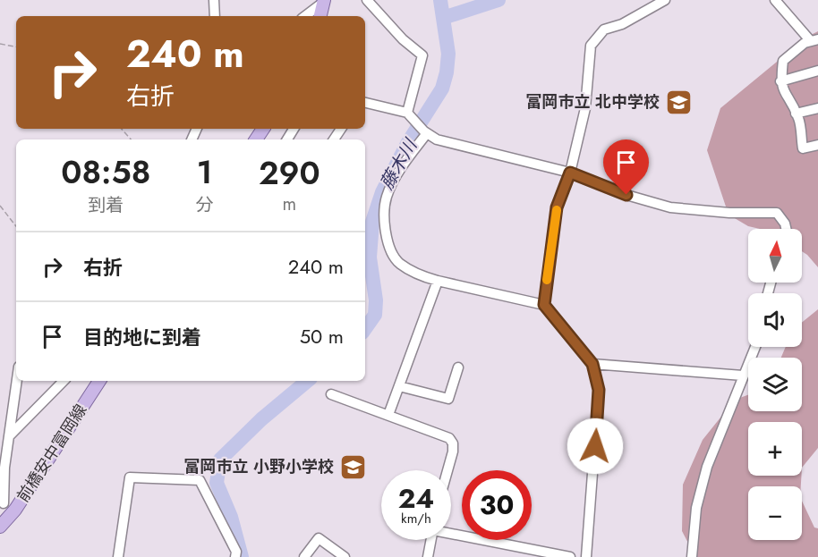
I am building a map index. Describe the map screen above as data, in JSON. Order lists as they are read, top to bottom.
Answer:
{
  "streets": {
    "main road": ["前橋安中富岡線"]
  },
  "water": ["藤木川"],
  "places": {
    "school or university": ["富岡市立 北中学校", "富岡市立 小野小学校"]
  },
  "north": "top",
  "page": {
    "turn": ["240 m", "右折"],
    "eta": [
      "08:58",
      "到着",
      "1",
      "分",
      "290",
      "m"
    ],
    "map_buttons": ["+", "−"],
    "list": [
      {
        "name": "右折",
        "value": "240 m"
      },
      {
        "name": "目的地に到着",
        "value": "50 m"
      }
    ],
    "speed": "24 km/h",
    "limit": "30"
  }
}
